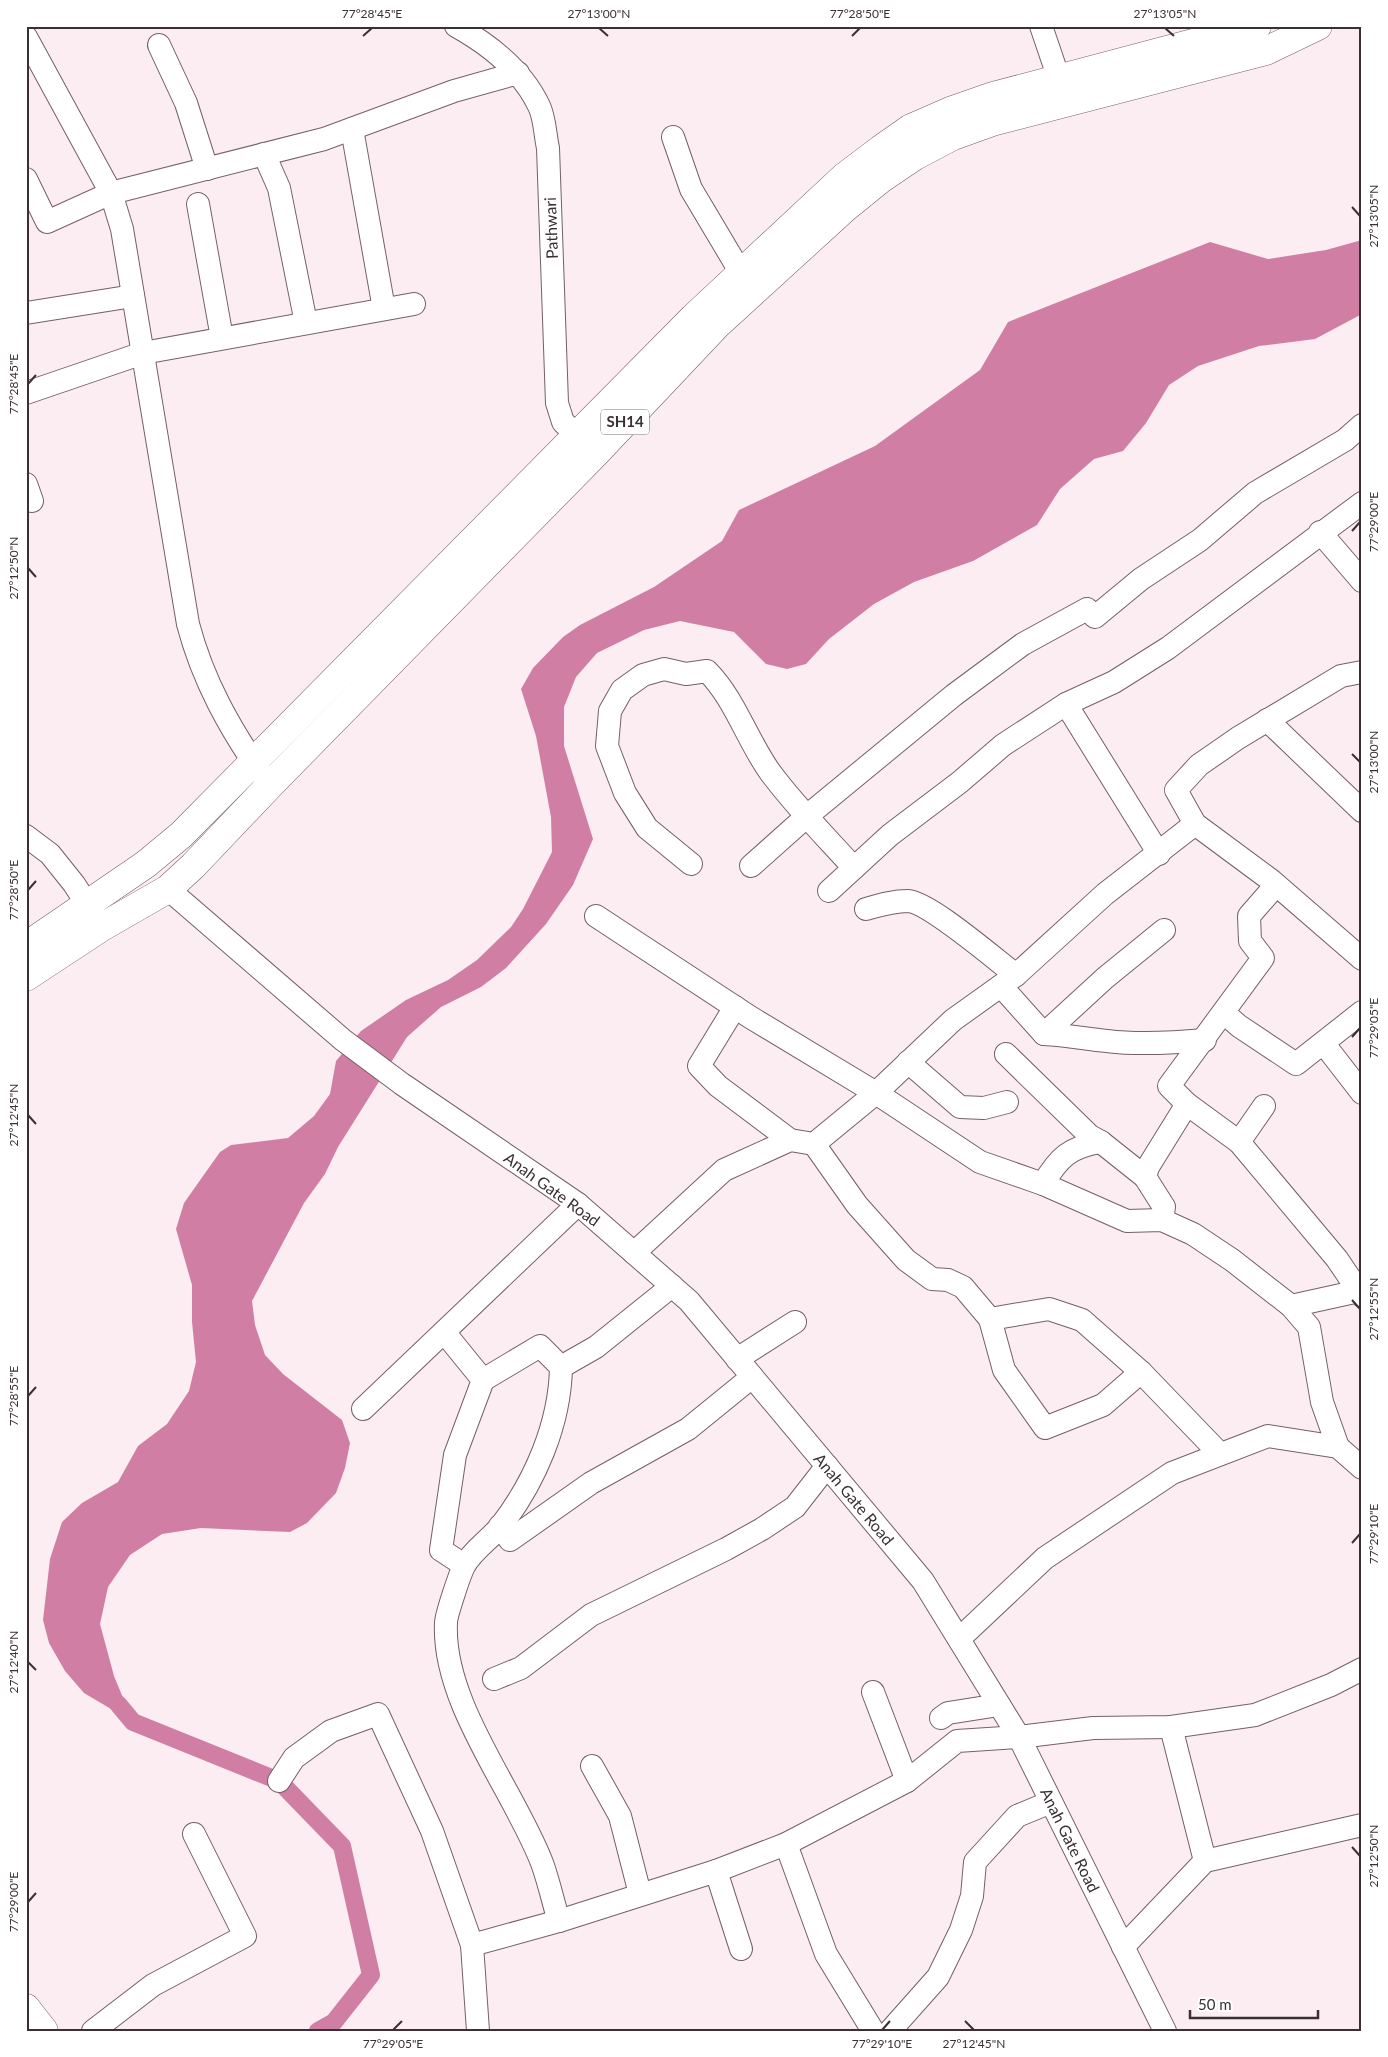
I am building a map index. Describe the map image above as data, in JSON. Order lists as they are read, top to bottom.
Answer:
{
  "streets": {
    "main road": ["SH14"],
    "street": ["Pathwari", "Anah Gate Road"]
  },
  "crossings": [
    ["Pathwari", "SH14"],
    ["SH14", "Anah Gate Road"]
  ],
  "scale_bar": "50 m",
  "coordinates": [
    "77°28'45\"E",
    "27°13'00\"N",
    "77°28'50\"E",
    "27°13'05\"N",
    "77°29'00\"E",
    "27°12'50\"N",
    "77°29'05\"E",
    "27°12'45\"N",
    "27°12'55\"N",
    "77°28'55\"E",
    "77°29'10\"E",
    "27°12'40\"N"
  ]
}
